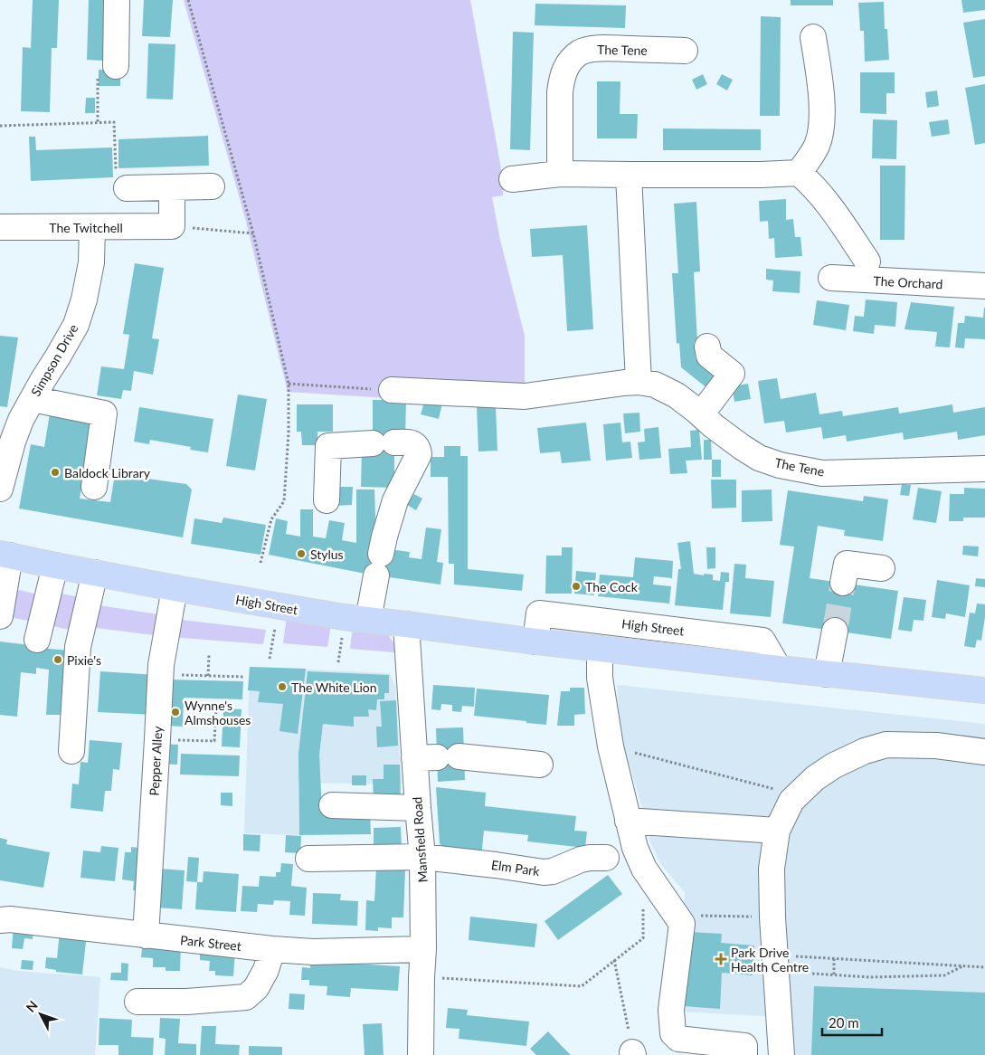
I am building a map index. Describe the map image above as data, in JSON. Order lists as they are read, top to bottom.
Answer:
{
  "streets": {
    "main road": ["High Street"],
    "street": [
      "The Tene",
      "The Twitchell",
      "The Orchard",
      "Simpson Drive",
      "Pepper Alley",
      "Mansfield Road",
      "Elm Park",
      "Park Street"
    ]
  },
  "crossings": [
    ["The Twitchell", "Simpson Drive"],
    ["High Street", "Pepper Alley"],
    ["High Street", "Mansfield Road"],
    ["Pepper Alley", "Park Street"],
    ["Mansfield Road", "Elm Park"],
    ["Mansfield Road", "Park Street"]
  ],
  "places": {
    "other": [
      "Baldock Library",
      "Stylus",
      "The Cock",
      "Pixie's",
      "The White Lion",
      "Wynne's Almshouses"
    ],
    "health": ["Park Drive Health Centre"]
  },
  "scale_bar": "20 m",
  "north": "top left"
}
